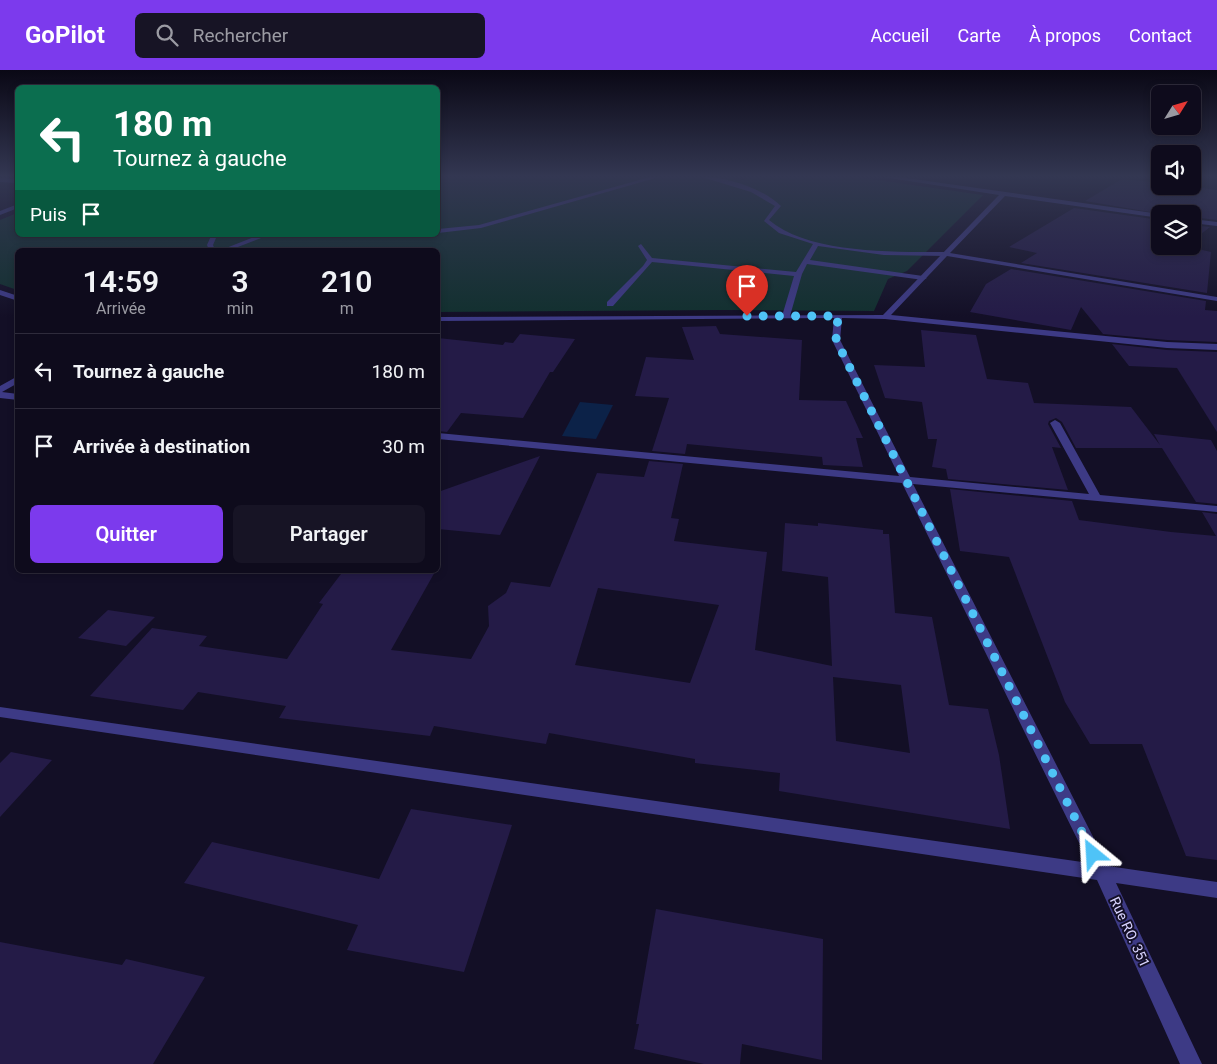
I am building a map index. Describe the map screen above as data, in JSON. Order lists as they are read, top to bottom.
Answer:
{
  "streets": {
    "street": ["Rue RO. 351"]
  },
  "north": "top right",
  "page": {
    "header": "GoPilot",
    "search": "Rechercher",
    "nav": [
      "Accueil",
      "Carte",
      "À propos",
      "Contact"
    ],
    "turn": ["180 m", "Tournez à gauche"],
    "then": "Puis",
    "eta": [
      "14:59",
      "Arrivée",
      "3",
      "min",
      "210",
      "m"
    ],
    "list": [
      {
        "name": "Tournez à gauche",
        "value": "180 m"
      },
      {
        "name": "Arrivée à destination",
        "value": "30 m"
      }
    ],
    "buttons": ["Quitter", "Partager"]
  }
}
